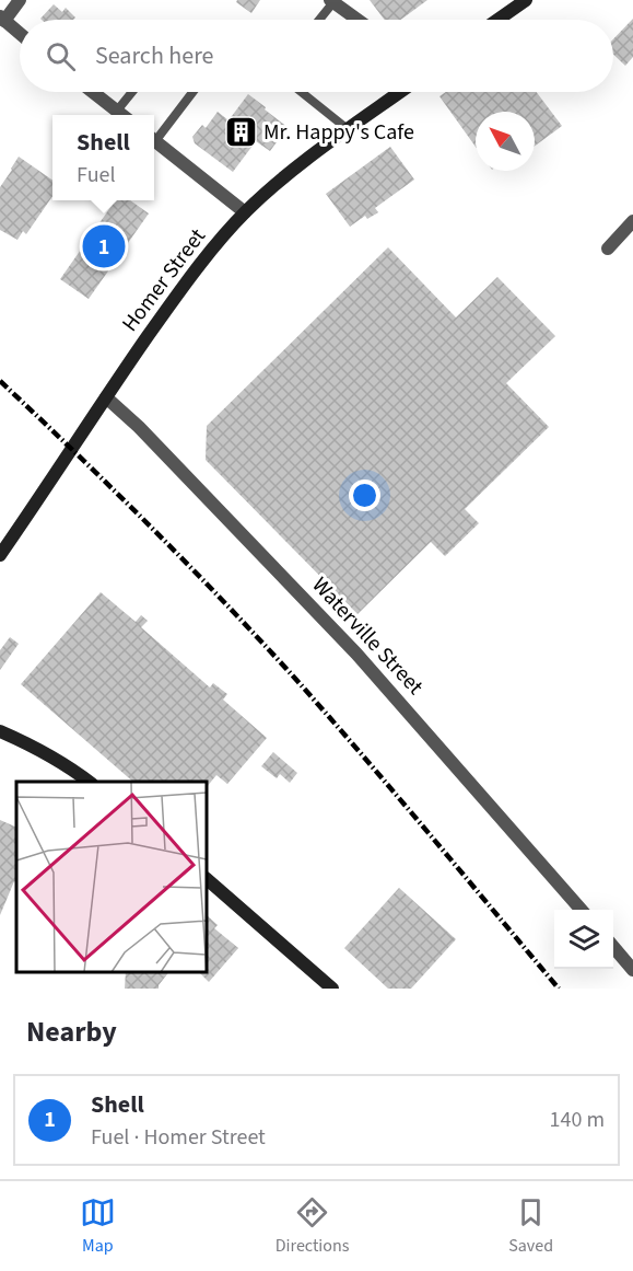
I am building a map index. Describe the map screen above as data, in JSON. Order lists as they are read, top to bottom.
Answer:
{
  "streets": {
    "main road": ["Homer Street"],
    "street": ["Waterville Street"]
  },
  "crossings": [
    ["Homer Street", "Waterville Street"]
  ],
  "places": {
    "building": ["Mr. Happy's Cafe"]
  },
  "north": "top left",
  "page": {
    "search": "Search here",
    "popup": ["Shell", "Fuel"],
    "pins": "1",
    "heading": "Nearby",
    "list": [
      {
        "mark": "1",
        "name": "Shell",
        "note": "Fuel · Homer Street",
        "value": "140 m"
      }
    ],
    "nav": ["Map", "Directions", "Saved"]
  }
}
